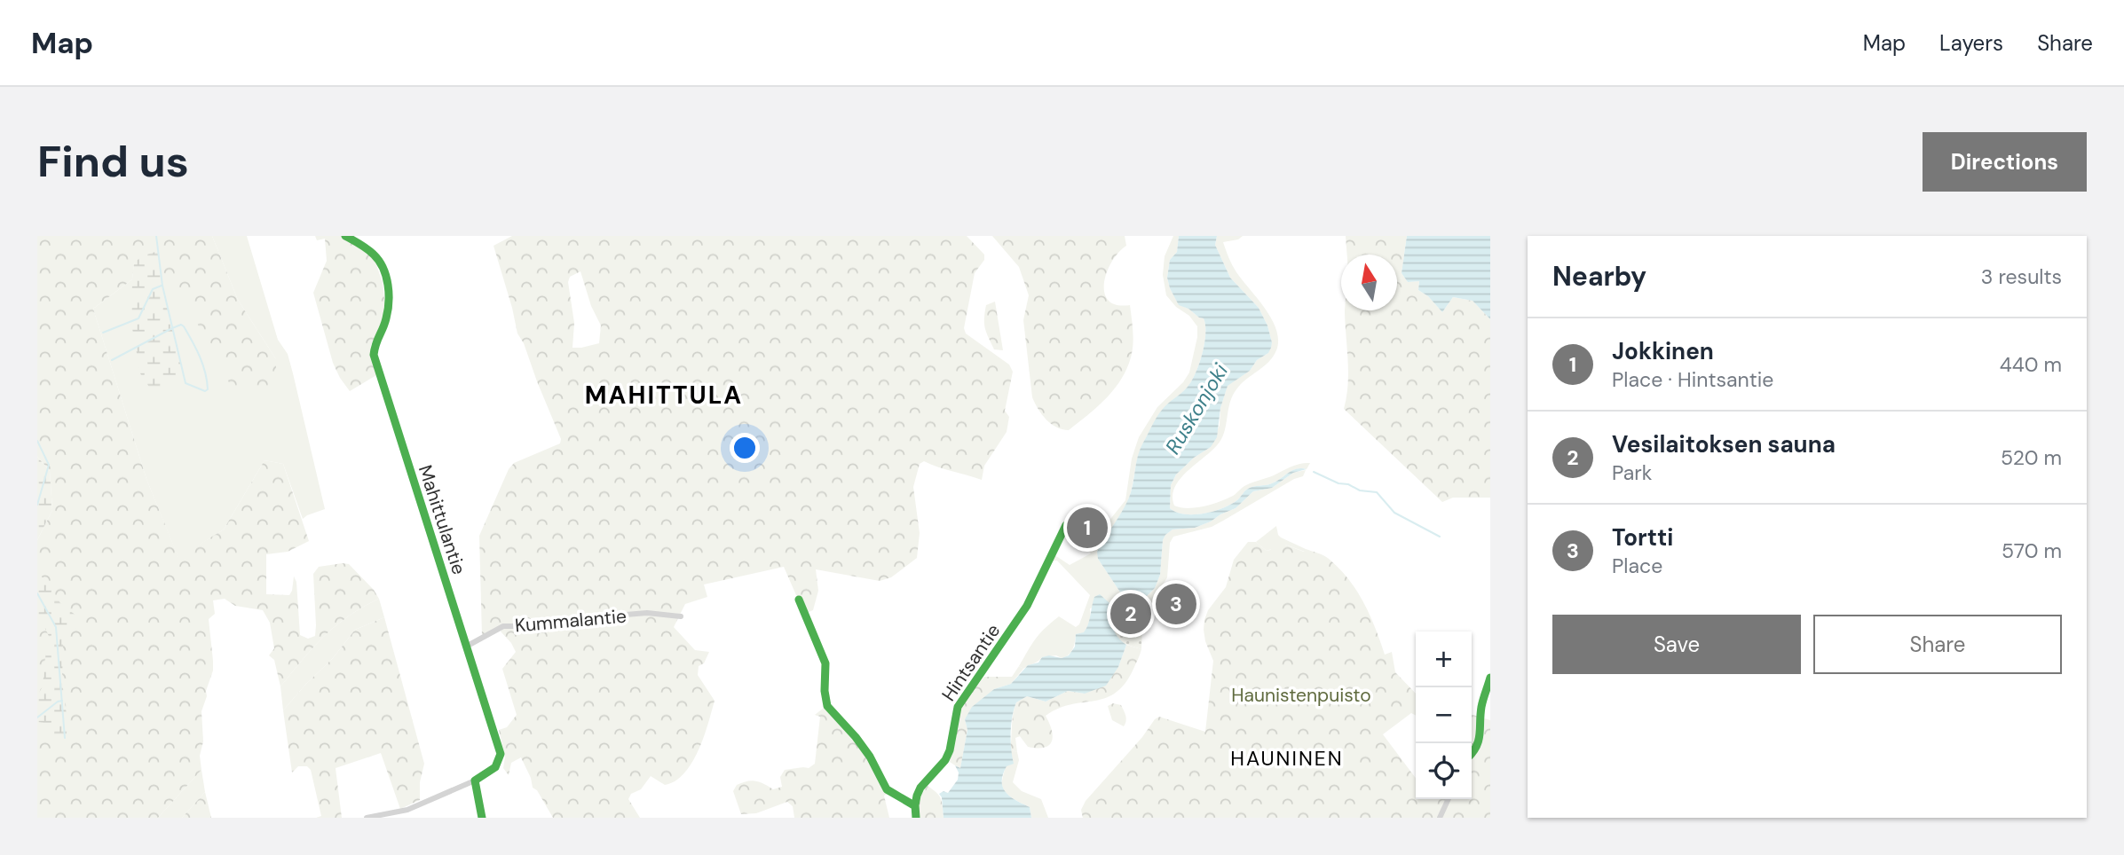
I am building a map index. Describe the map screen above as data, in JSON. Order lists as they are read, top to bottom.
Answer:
{
  "streets": {
    "street": ["Mahittulantie", "Kummalantie", "Hintsantie"]
  },
  "crossings": [
    ["Mahittulantie", "Kummalantie"]
  ],
  "districts": ["MAHITTULA", "HAUNINEN"],
  "water": ["Ruskonjoki"],
  "parks": ["Haunistenpuisto"],
  "north": "top",
  "page": {
    "header": "Map",
    "nav": ["Map", "Layers", "Share"],
    "buttons": [
      "Directions",
      ["Save", "Share"]
    ],
    "title": "Find us",
    "heading": ["Nearby", "3 results"],
    "list": [
      {
        "mark": "1",
        "name": "Jokkinen",
        "note": "Place · Hintsantie",
        "value": "440 m"
      },
      {
        "mark": "2",
        "name": "Vesilaitoksen sauna",
        "note": "Park",
        "value": "520 m"
      },
      {
        "mark": "3",
        "name": "Tortti",
        "note": "Place",
        "value": "570 m"
      }
    ],
    "pins": ["1", "3", "2"],
    "map_buttons": ["+", "−"]
  }
}
